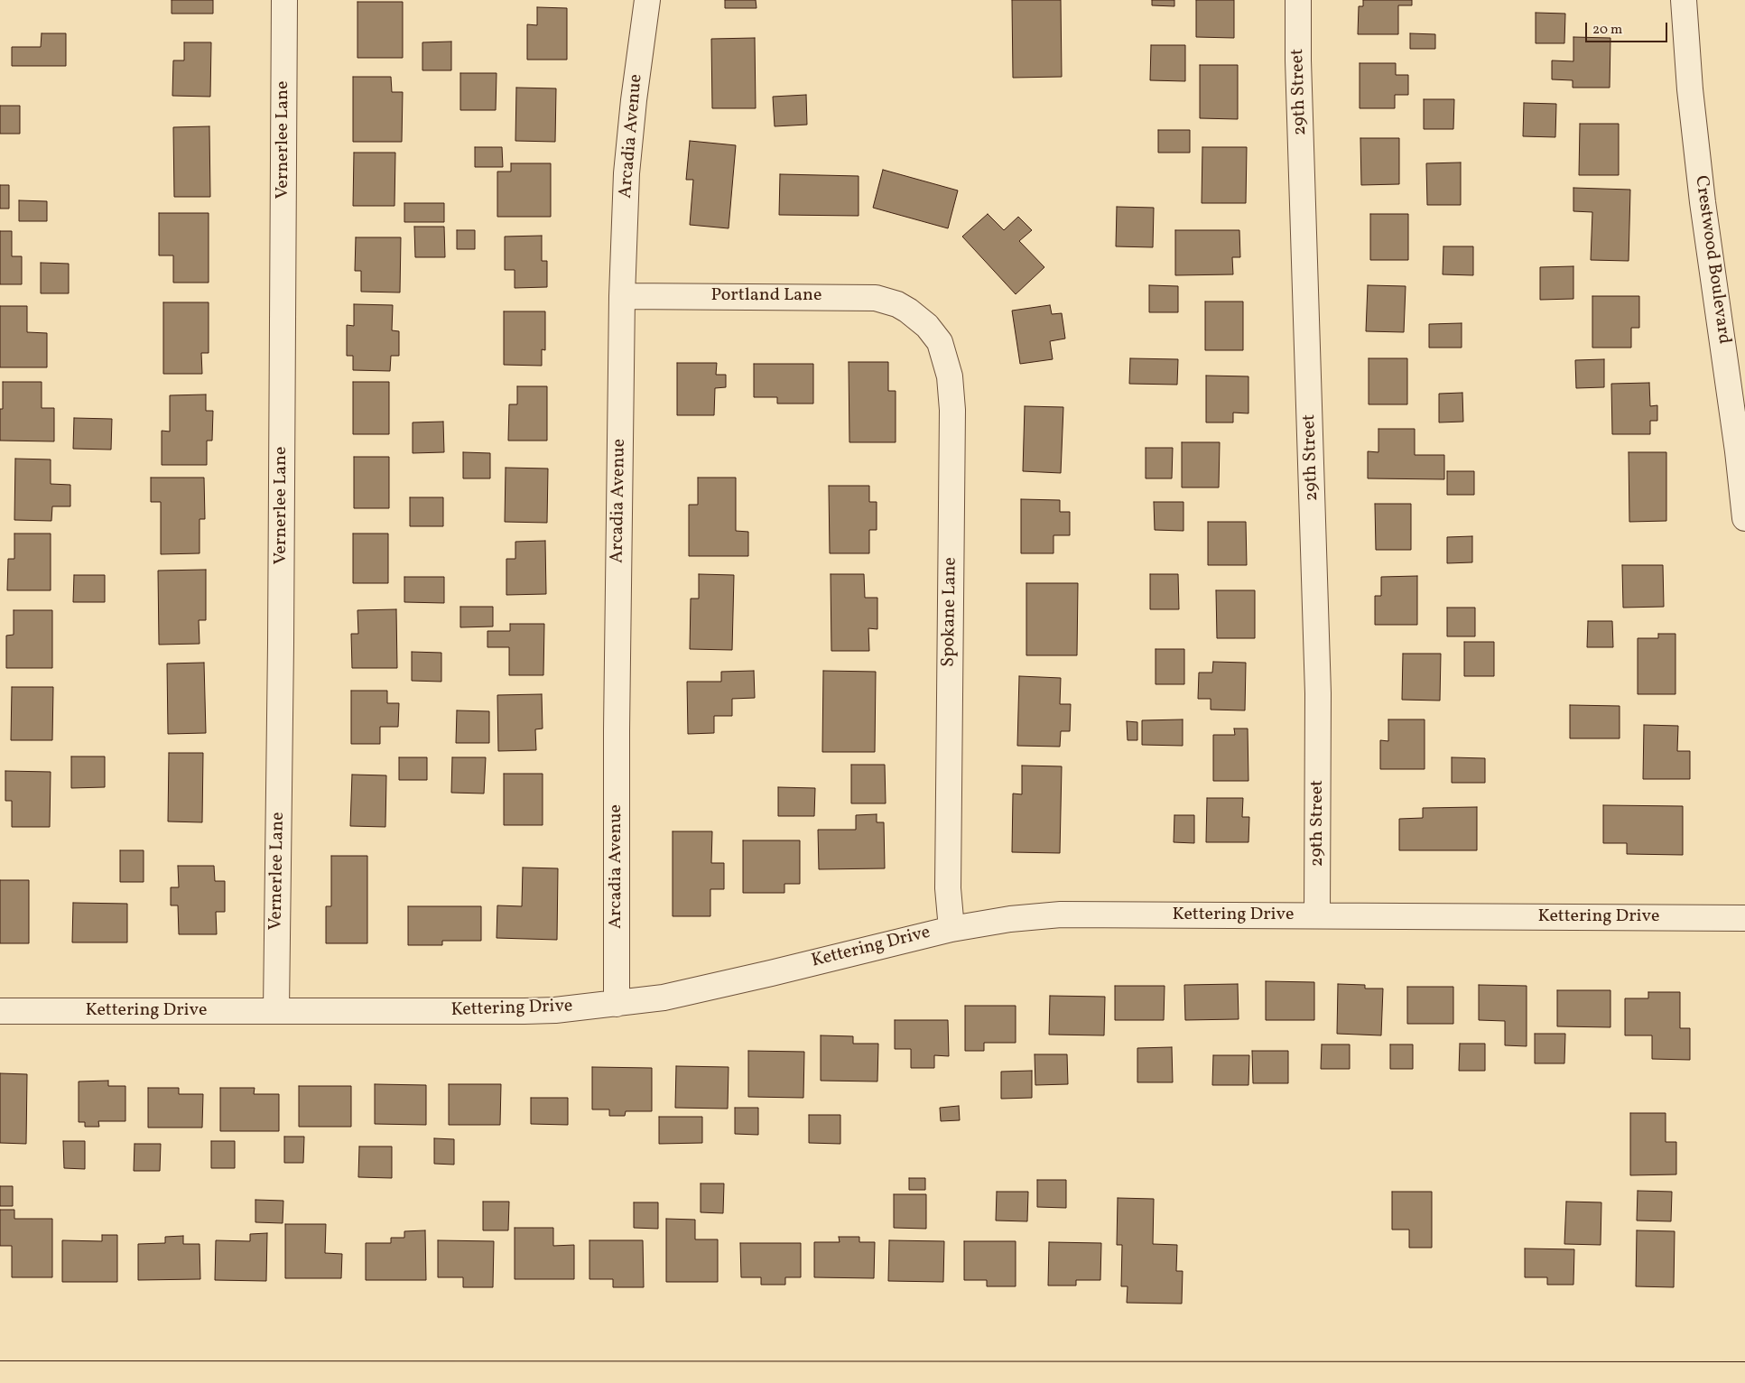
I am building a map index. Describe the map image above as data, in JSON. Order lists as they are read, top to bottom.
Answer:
{
  "streets": {
    "street": [
      "29th Street",
      "Arcadia Avenue",
      "Vernerlee Lane",
      "Crestwood Boulevard",
      "Portland Lane",
      "Spokane Lane",
      "Kettering Drive"
    ]
  },
  "crossings": [
    ["29th Street", "Kettering Drive"],
    ["Arcadia Avenue", "Portland Lane"],
    ["Arcadia Avenue", "Kettering Drive"],
    ["Vernerlee Lane", "Kettering Drive"],
    ["Portland Lane", "Spokane Lane"],
    ["Spokane Lane", "Kettering Drive"]
  ],
  "scale_bar": "20 m"
}
